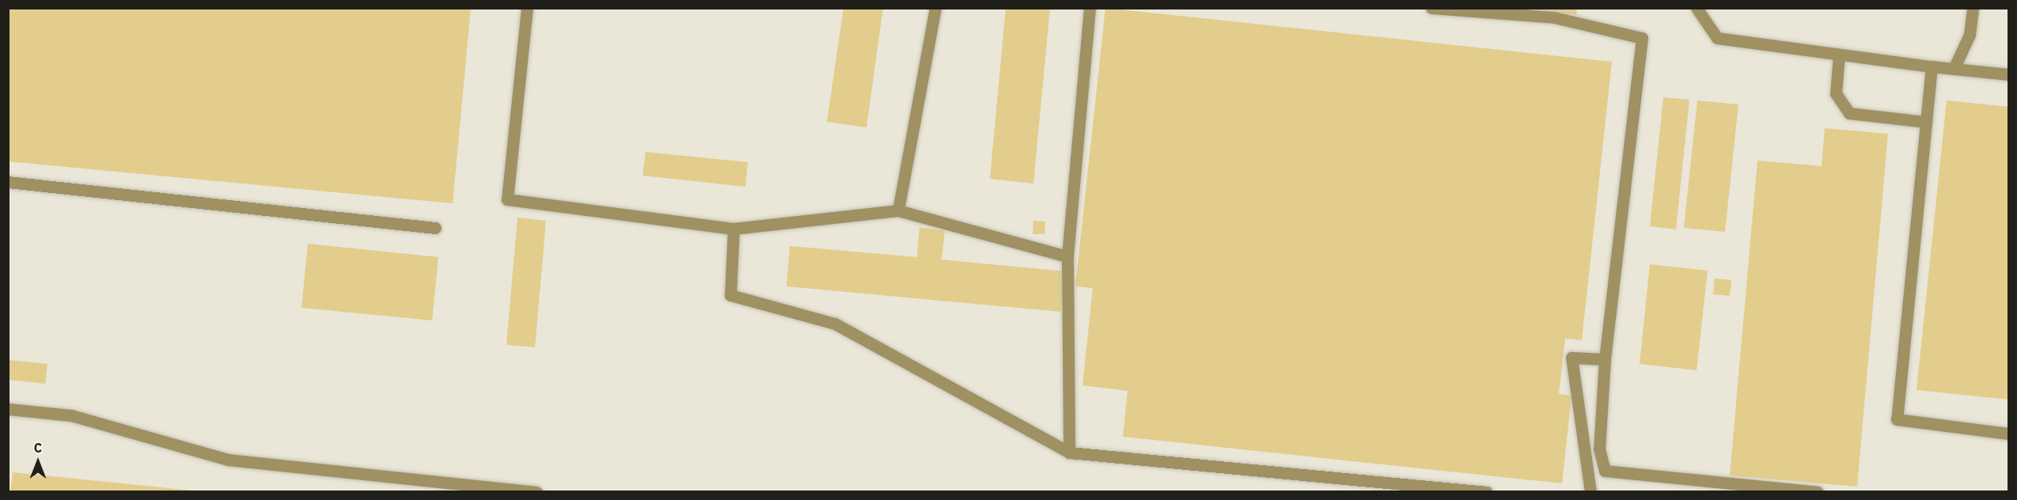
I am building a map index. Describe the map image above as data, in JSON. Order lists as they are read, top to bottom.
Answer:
{
  "north": "top"
}
